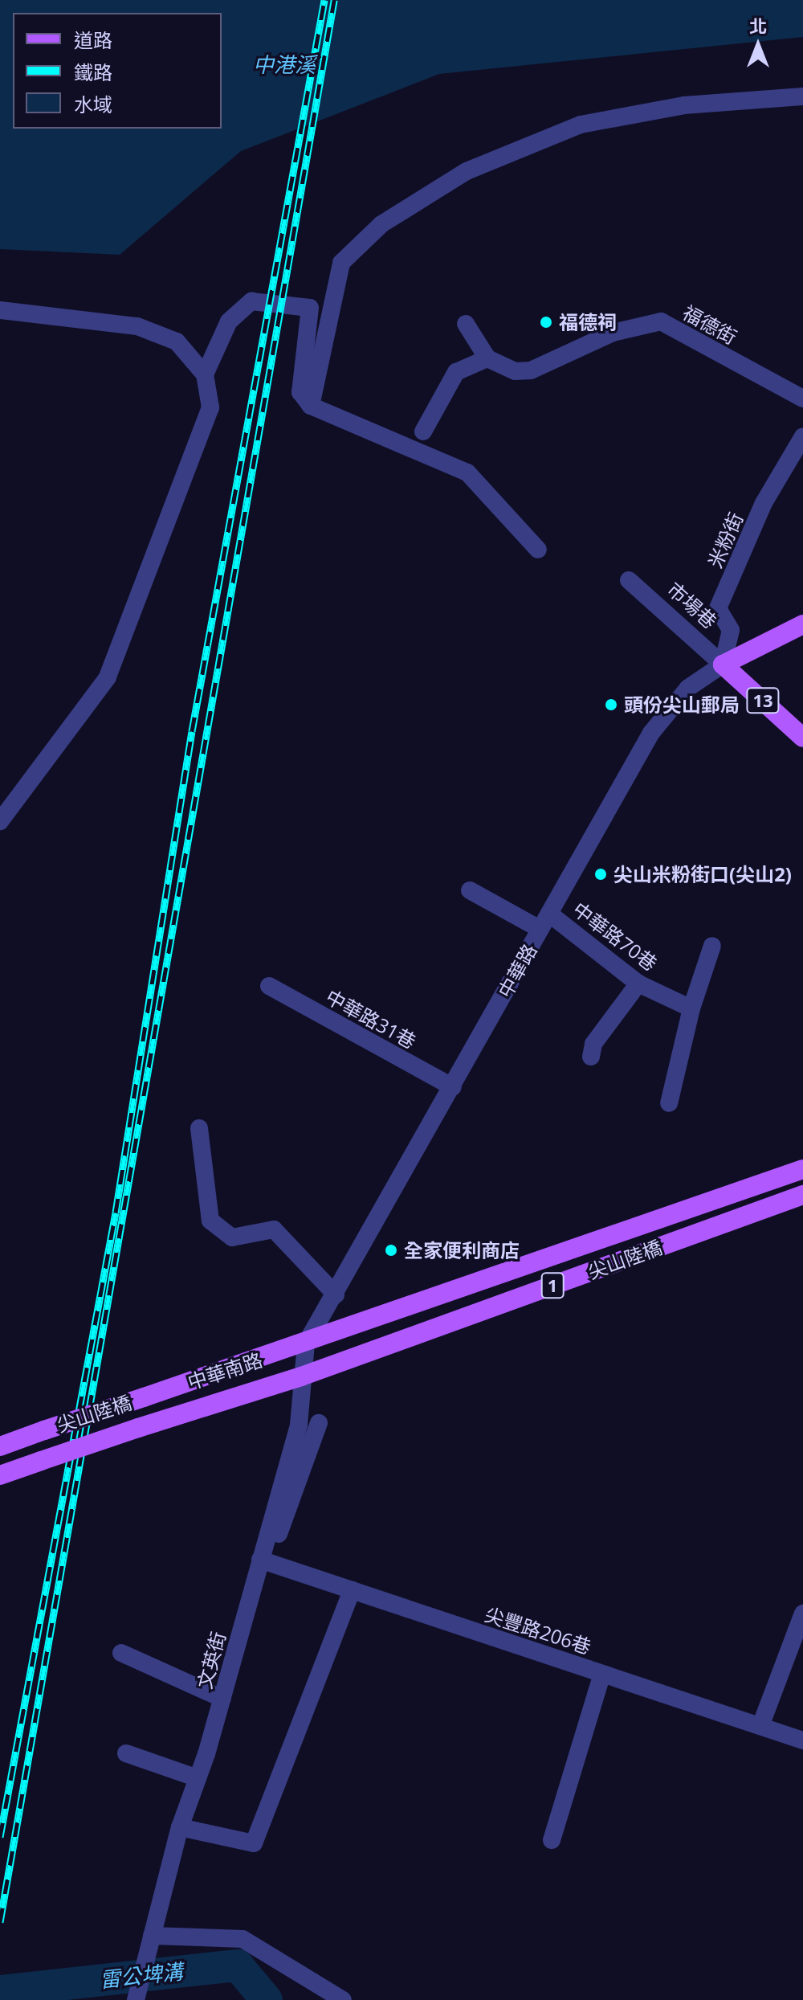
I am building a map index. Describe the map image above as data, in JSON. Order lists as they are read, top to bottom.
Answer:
{
  "streets": {
    "main road": [
      "13",
      "中華路",
      "尖山陸橋",
      "1",
      "中華南路"
    ],
    "street": [
      "福德街",
      "米粉街",
      "市場巷",
      "中華路70巷",
      "中華路31巷",
      "尖豐路206巷",
      "文英街"
    ]
  },
  "crossings": [
    ["米粉街", "市場巷"],
    ["米粉街", "13"],
    ["米粉街", "中華路"],
    ["市場巷", "13"],
    ["市場巷", "中華路"],
    ["13", "中華路"],
    ["中華路70巷", "中華路"],
    ["中華路", "中華路31巷"],
    ["中華路", "尖山陸橋"],
    ["中華路", "中華南路"],
    ["中華路", "文英街"],
    ["尖山陸橋", "中華南路"],
    ["尖山陸橋", "文英街"],
    ["中華南路", "文英街"],
    ["尖豐路206巷", "文英街"]
  ],
  "water": ["中港溪", "雷公埤溝"],
  "places": [
    "福德祠",
    "頭份尖山郵局",
    "尖山米粉街口(尖山2)",
    "全家便利商店"
  ],
  "legend": ["道路", "鐵路", "水域"],
  "north": "top"
}
